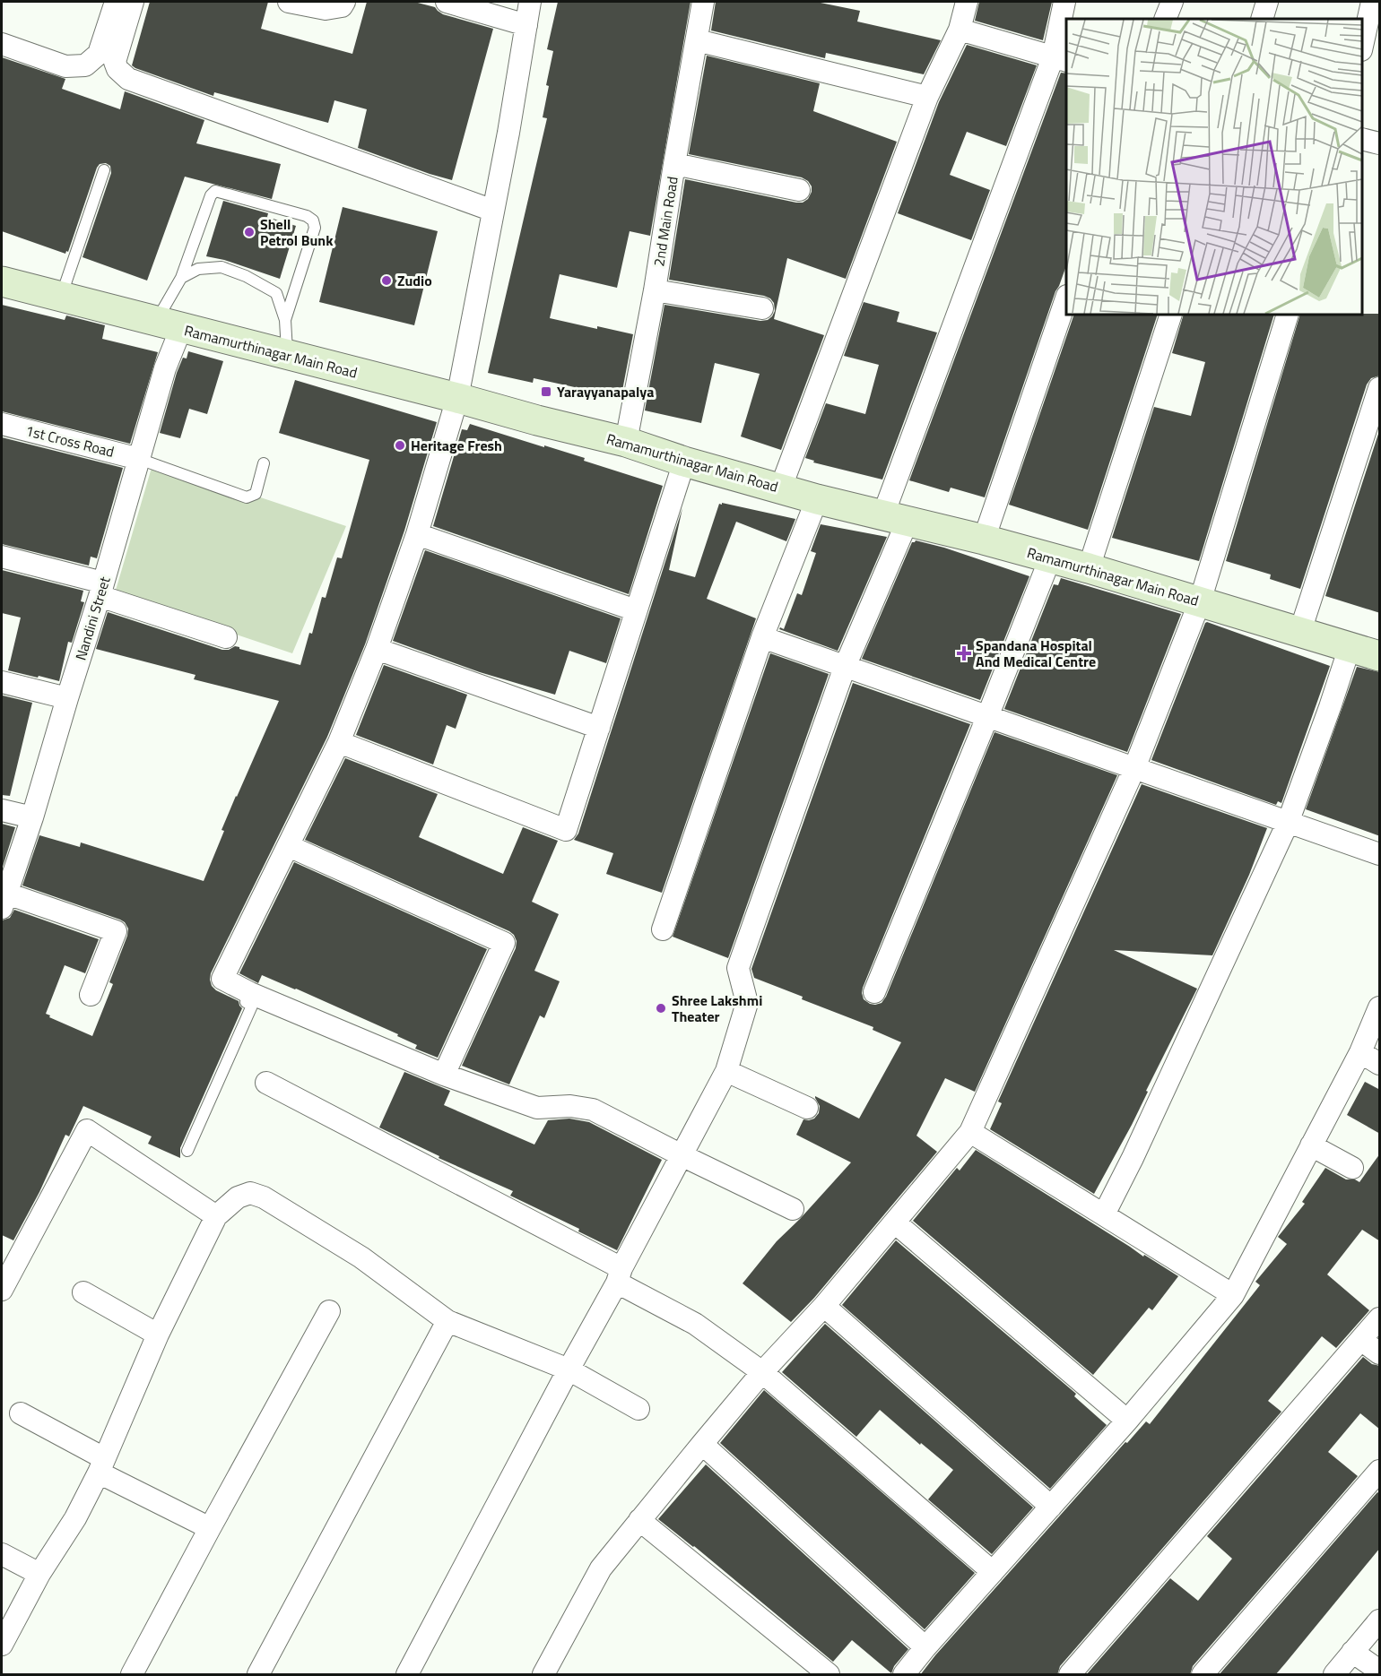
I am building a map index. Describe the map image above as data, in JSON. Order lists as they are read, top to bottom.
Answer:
{
  "streets": {
    "main road": ["Ramamurthinagar Main Road"],
    "street": ["2nd Main Road", "1st Cross Road", "Nandini Street"]
  },
  "crossings": [
    ["2nd Main Road", "Ramamurthinagar Main Road"],
    ["Ramamurthinagar Main Road", "Nandini Street"],
    ["1st Cross Road", "Nandini Street"]
  ],
  "places": {
    "other": [
      "Shell Petrol Bunk",
      "Zudio",
      "Heritage Fresh",
      "Shree Lakshmi Theater"
    ],
    "transit": ["Yarayyanapalya"],
    "health": ["Spandana Hospital And Medical Centre"]
  }
}
